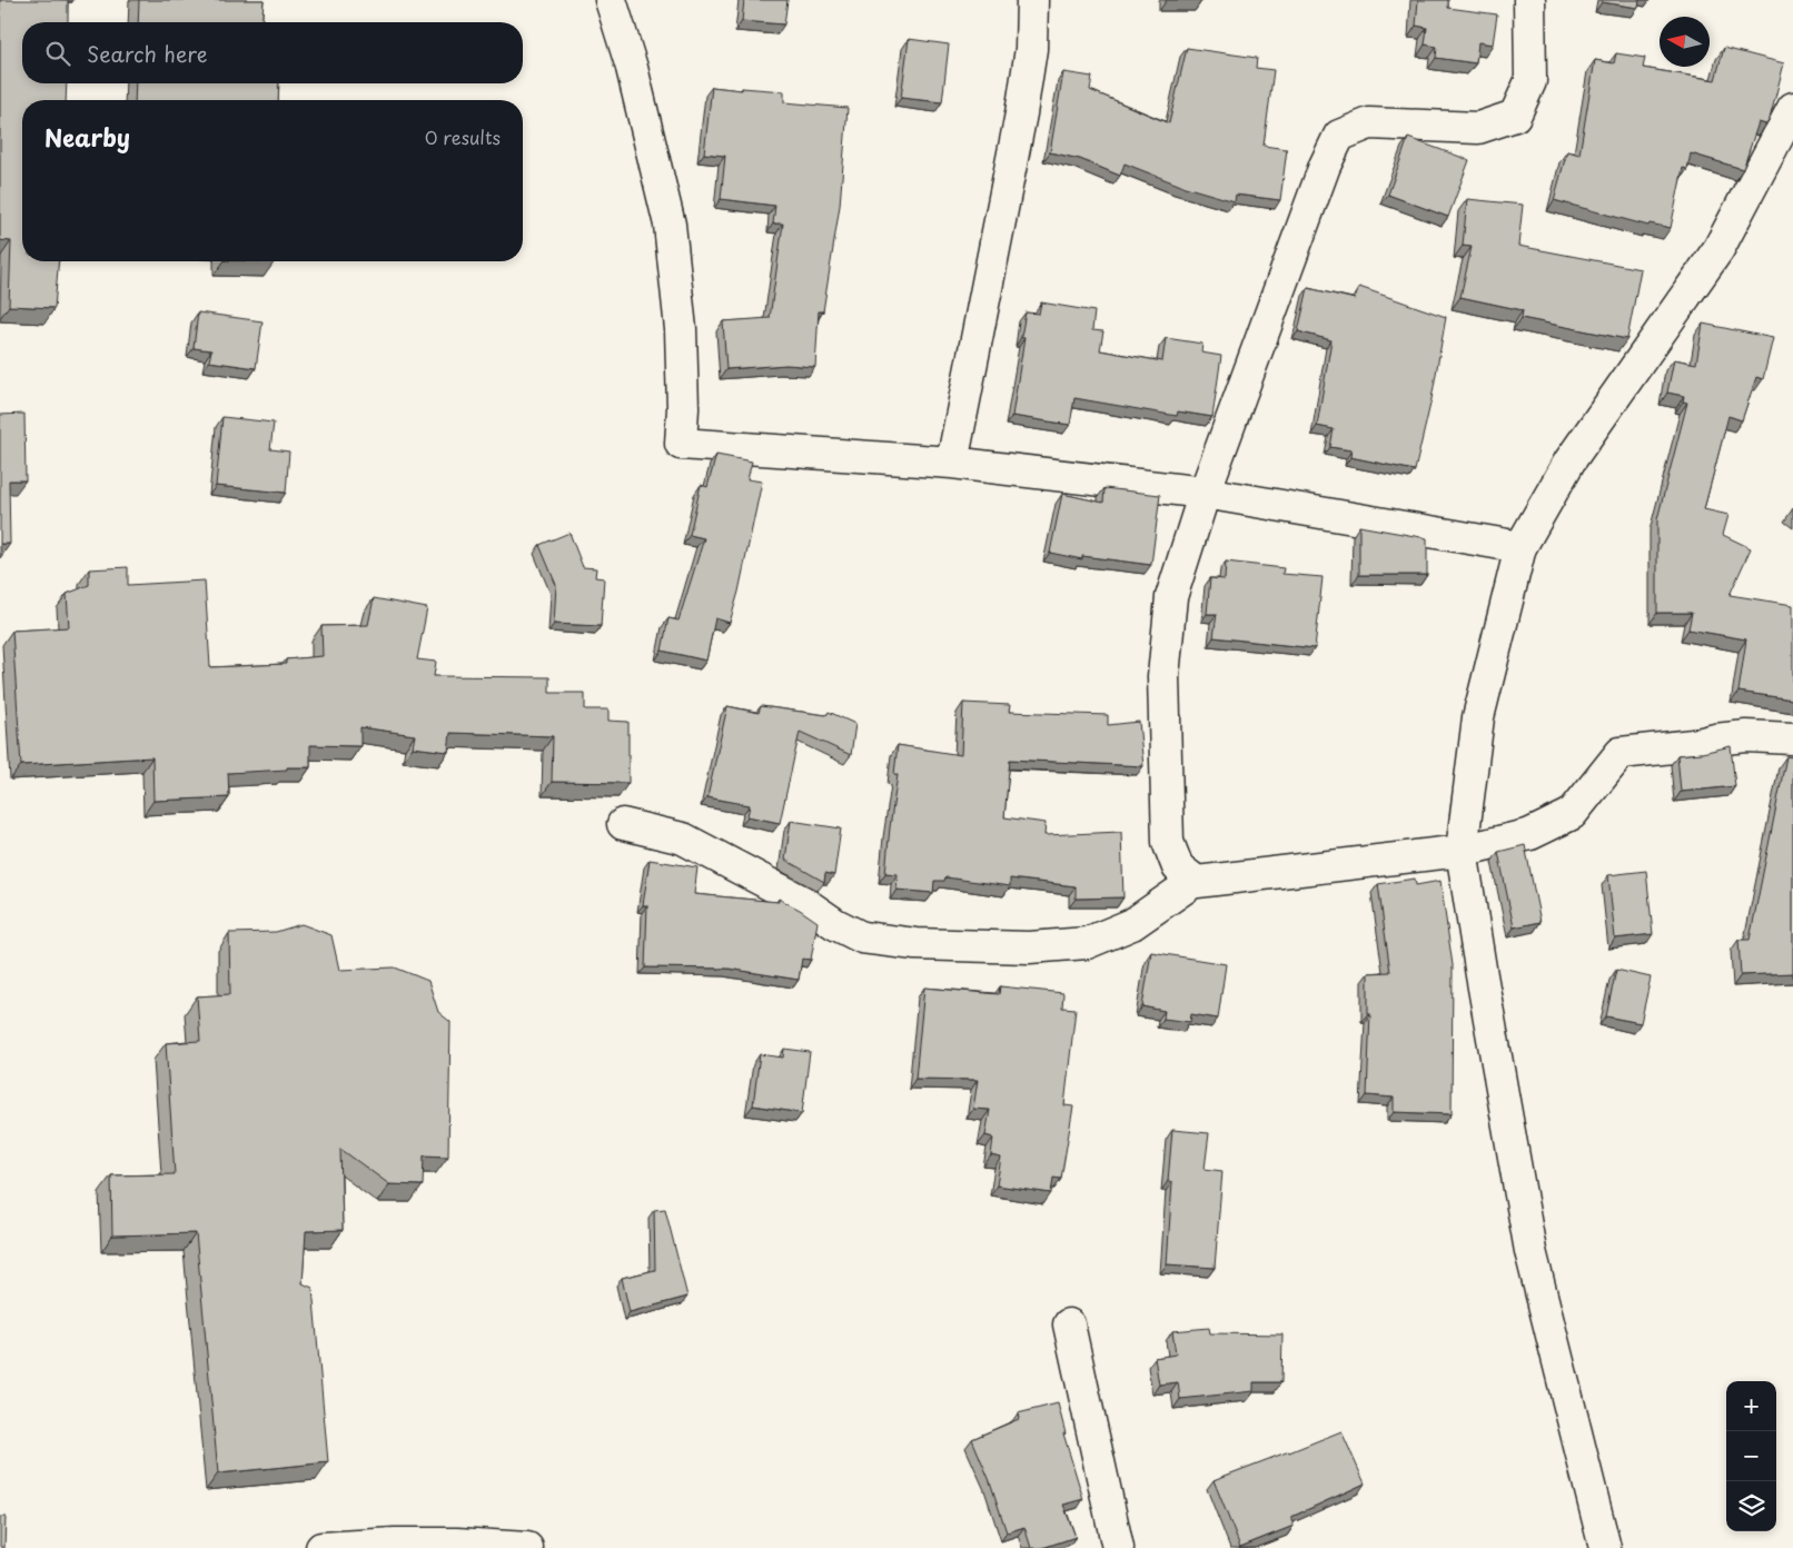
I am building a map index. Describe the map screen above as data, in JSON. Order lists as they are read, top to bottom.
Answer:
{
  "north": "left",
  "page": {
    "search": "Search here",
    "heading": ["Nearby", "0 results"],
    "map_buttons": ["+", "−"]
  }
}
